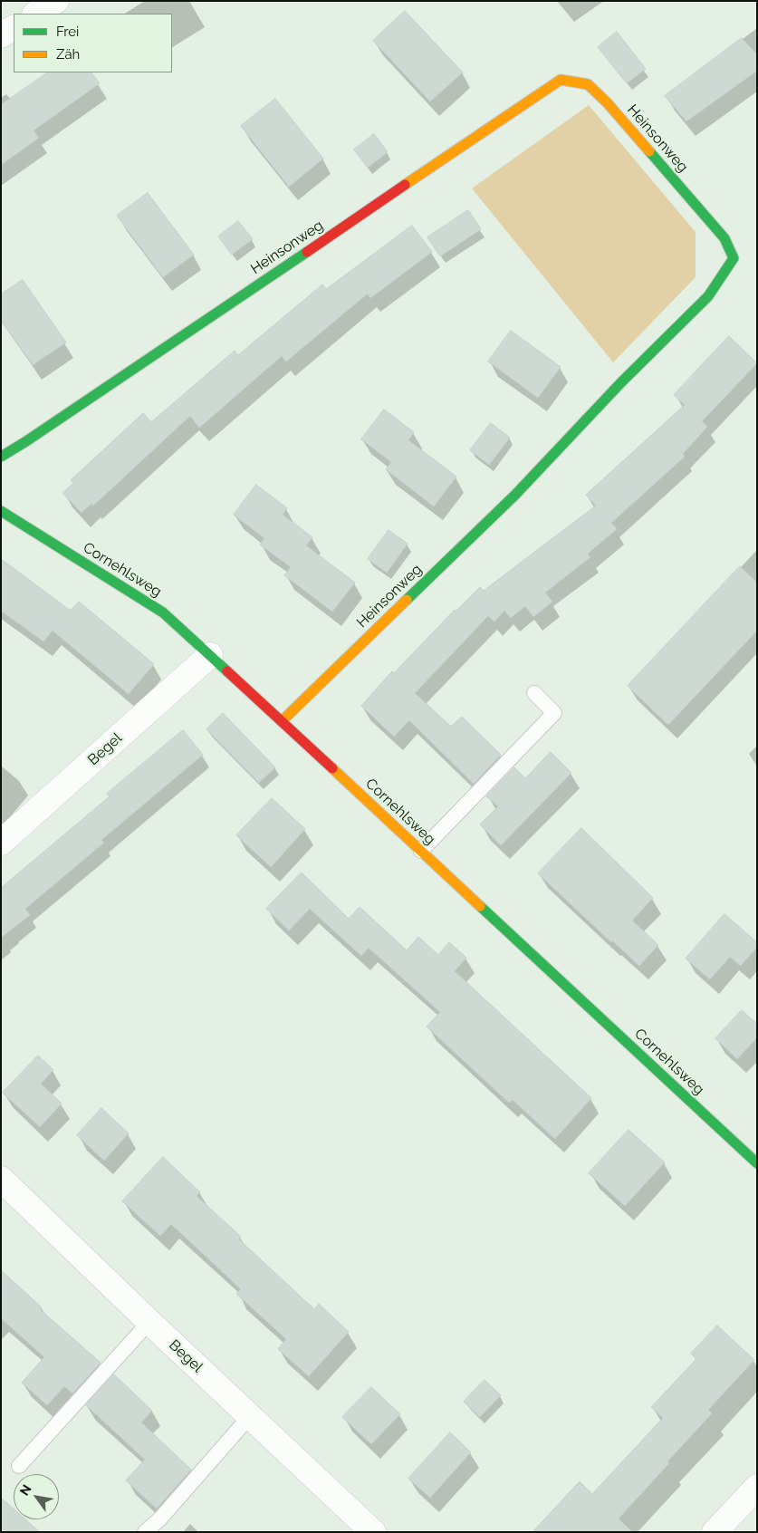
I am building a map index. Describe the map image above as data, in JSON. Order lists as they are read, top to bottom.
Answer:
{
  "streets": {
    "street": ["Heinsonweg", "Cornehlsweg", "Begel"]
  },
  "crossings": [
    ["Heinsonweg", "Cornehlsweg"],
    ["Cornehlsweg", "Begel"]
  ],
  "legend": ["Frei", "Zäh"],
  "north": "top left"
}
